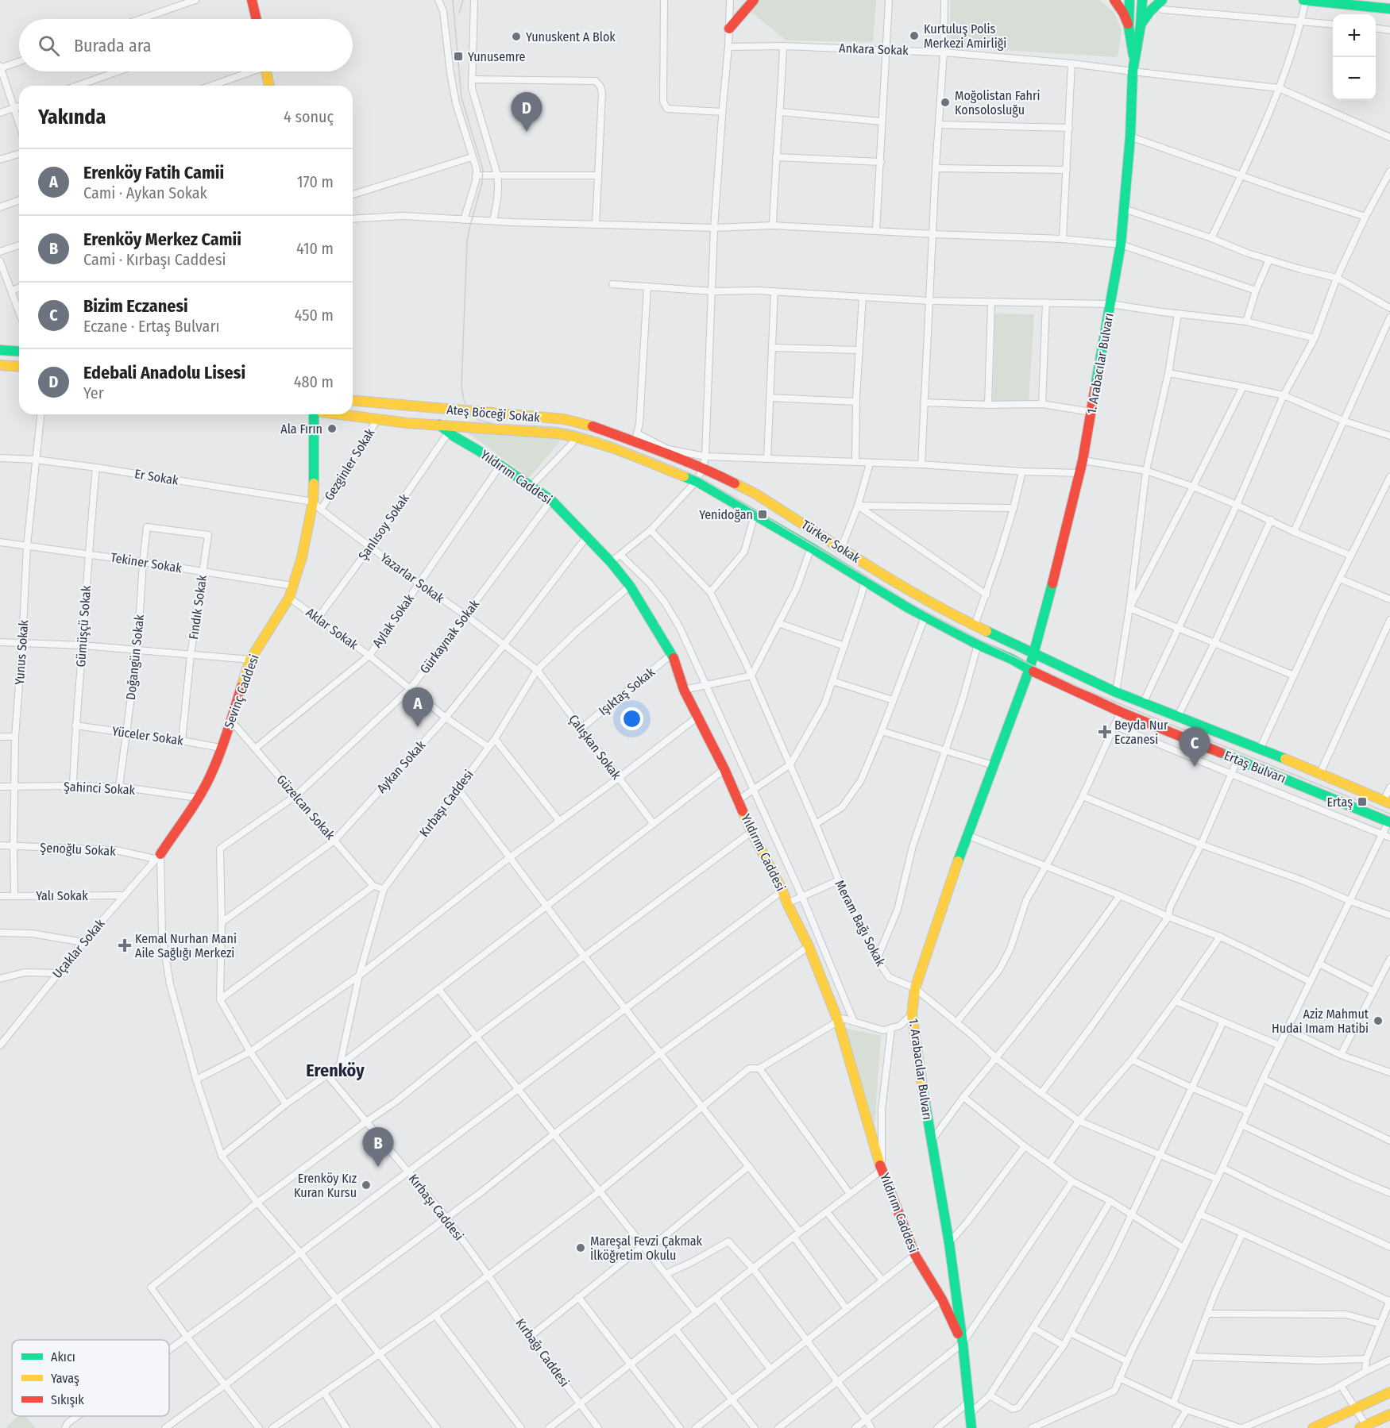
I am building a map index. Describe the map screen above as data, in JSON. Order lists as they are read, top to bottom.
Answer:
{
  "streets": {
    "main road": [
      "1. Arabacılar Bulvarı",
      "Ateş Böceği Sokak",
      "Yıldırım Caddesi",
      "Türker Sokak",
      "Sevinç Caddesi",
      "Ertaş Bulvarı"
    ],
    "street": [
      "Ankara Sokak",
      "Gezginler Sokak",
      "Er Sokak",
      "Şanlısoy Sokak",
      "Tekiner Sokak",
      "Yazarlar Sokak",
      "Fındık Sokak",
      "Aylak Sokak",
      "Gümüşçü Sokak",
      "Aklar Sokak",
      "Gürkaynak Sokak",
      "Yunus Sokak",
      "Doğangün Sokak",
      "Işıktaş Sokak",
      "Yüceler Sokak",
      "Çalışkan Sokak",
      "Aykan Sokak",
      "Şahinci Sokak",
      "Kırbaşı Caddesi",
      "Güzelcan Sokak",
      "Şenoğlu Sokak",
      "Yalı Sokak",
      "Meram Bağı Sokak",
      "Uçaklar Sokak",
      "Kırbağı Caddesi"
    ]
  },
  "crossings": [
    ["Ankara Sokak", "1. Arabacılar Bulvarı"],
    ["1. Arabacılar Bulvarı", "Yıldırım Caddesi"],
    ["1. Arabacılar Bulvarı", "Ertaş Bulvarı"],
    ["1. Arabacılar Bulvarı", "Meram Bağı Sokak"],
    ["Ateş Böceği Sokak", "Türker Sokak"],
    ["Gezginler Sokak", "Yazarlar Sokak"],
    ["Er Sokak", "Yazarlar Sokak"],
    ["Er Sokak", "Gümüşçü Sokak"],
    ["Er Sokak", "Yunus Sokak"],
    ["Er Sokak", "Sevinç Caddesi"],
    ["Yıldırım Caddesi", "Şanlısoy Sokak"],
    ["Yıldırım Caddesi", "Aylak Sokak"],
    ["Yıldırım Caddesi", "Gürkaynak Sokak"],
    ["Yıldırım Caddesi", "Işıktaş Sokak"],
    ["Yıldırım Caddesi", "Aykan Sokak"],
    ["Yıldırım Caddesi", "Kırbaşı Caddesi"],
    ["Şanlısoy Sokak", "Yazarlar Sokak"],
    ["Şanlısoy Sokak", "Aklar Sokak"],
    ["Türker Sokak", "Ertaş Bulvarı"],
    ["Tekiner Sokak", "Fındık Sokak"],
    ["Tekiner Sokak", "Gümüşçü Sokak"],
    ["Tekiner Sokak", "Yunus Sokak"],
    ["Tekiner Sokak", "Doğangün Sokak"],
    ["Tekiner Sokak", "Sevinç Caddesi"],
    ["Yazarlar Sokak", "Aylak Sokak"],
    ["Yazarlar Sokak", "Gürkaynak Sokak"],
    ["Yazarlar Sokak", "Sevinç Caddesi"],
    ["Yazarlar Sokak", "Çalışkan Sokak"],
    ["Yazarlar Sokak", "Aykan Sokak"],
    ["Yazarlar Sokak", "Kırbaşı Caddesi"],
    ["Fındık Sokak", "Doğangün Sokak"],
    ["Fındık Sokak", "Yüceler Sokak"],
    ["Aylak Sokak", "Aklar Sokak"],
    ["Aylak Sokak", "Güzelcan Sokak"],
    ["Gümüşçü Sokak", "Yüceler Sokak"],
    ["Gümüşçü Sokak", "Şahinci Sokak"],
    ["Aklar Sokak", "Gürkaynak Sokak"],
    ["Aklar Sokak", "Sevinç Caddesi"],
    ["Aklar Sokak", "Aykan Sokak"],
    ["Aklar Sokak", "Kırbaşı Caddesi"],
    ["Gürkaynak Sokak", "Aykan Sokak"],
    ["Gürkaynak Sokak", "Güzelcan Sokak"],
    ["Yunus Sokak", "Şahinci Sokak"],
    ["Yunus Sokak", "Şenoğlu Sokak"],
    ["Yunus Sokak", "Yalı Sokak"],
    ["Doğangün Sokak", "Yüceler Sokak"],
    ["Doğangün Sokak", "Şahinci Sokak"],
    ["Sevinç Caddesi", "Yüceler Sokak"],
    ["Sevinç Caddesi", "Şahinci Sokak"],
    ["Sevinç Caddesi", "Güzelcan Sokak"],
    ["Sevinç Caddesi", "Şenoğlu Sokak"],
    ["Sevinç Caddesi", "Uçaklar Sokak"],
    ["Işıktaş Sokak", "Çalışkan Sokak"],
    ["Çalışkan Sokak", "Kırbaşı Caddesi"],
    ["Aykan Sokak", "Güzelcan Sokak"],
    ["Kırbaşı Caddesi", "Kırbağı Caddesi"],
    ["Şenoğlu Sokak", "Uçaklar Sokak"],
    ["Yalı Sokak", "Uçaklar Sokak"]
  ],
  "districts": ["Erenköy"],
  "places": {
    "other": [
      "Kurtuluş Polis Merkezi Amirliği",
      "Yunuskent A Blok",
      "Moğolistan Fahri Konsolosluğu",
      "Ala Fırın",
      "Aziz Mahmut Hudai Imam Hatibi",
      "Erenköy Kız Kuran Kursu",
      "Mareşal Fevzi Çakmak İlköğretim Okulu"
    ],
    "transit": ["Yunusemre", "Yenidoğan", "Ertaş"],
    "health": ["Beyda Nur Eczanesi", "Kemal Nurhan Mani Aile Sağlığı Merkezi"]
  },
  "legend": ["Akıcı", "Yavaş", "Sıkışık"],
  "page": {
    "map_buttons": ["+", "−"],
    "search": "Burada ara",
    "heading": ["Yakında", "4 sonuç"],
    "pins": [
      "D",
      "A",
      "C",
      "B"
    ],
    "list": [
      {
        "mark": "A",
        "name": "Erenköy Fatih Camii",
        "note": "Cami · Aykan Sokak",
        "value": "170 m"
      },
      {
        "mark": "B",
        "name": "Erenköy Merkez Camii",
        "note": "Cami · Kırbaşı Caddesi",
        "value": "410 m"
      },
      {
        "mark": "C",
        "name": "Bizim Eczanesi",
        "note": "Eczane · Ertaş Bulvarı",
        "value": "450 m"
      },
      {
        "mark": "D",
        "name": "Edebali Anadolu Lisesi",
        "note": "Yer",
        "value": "480 m"
      }
    ]
  }
}
